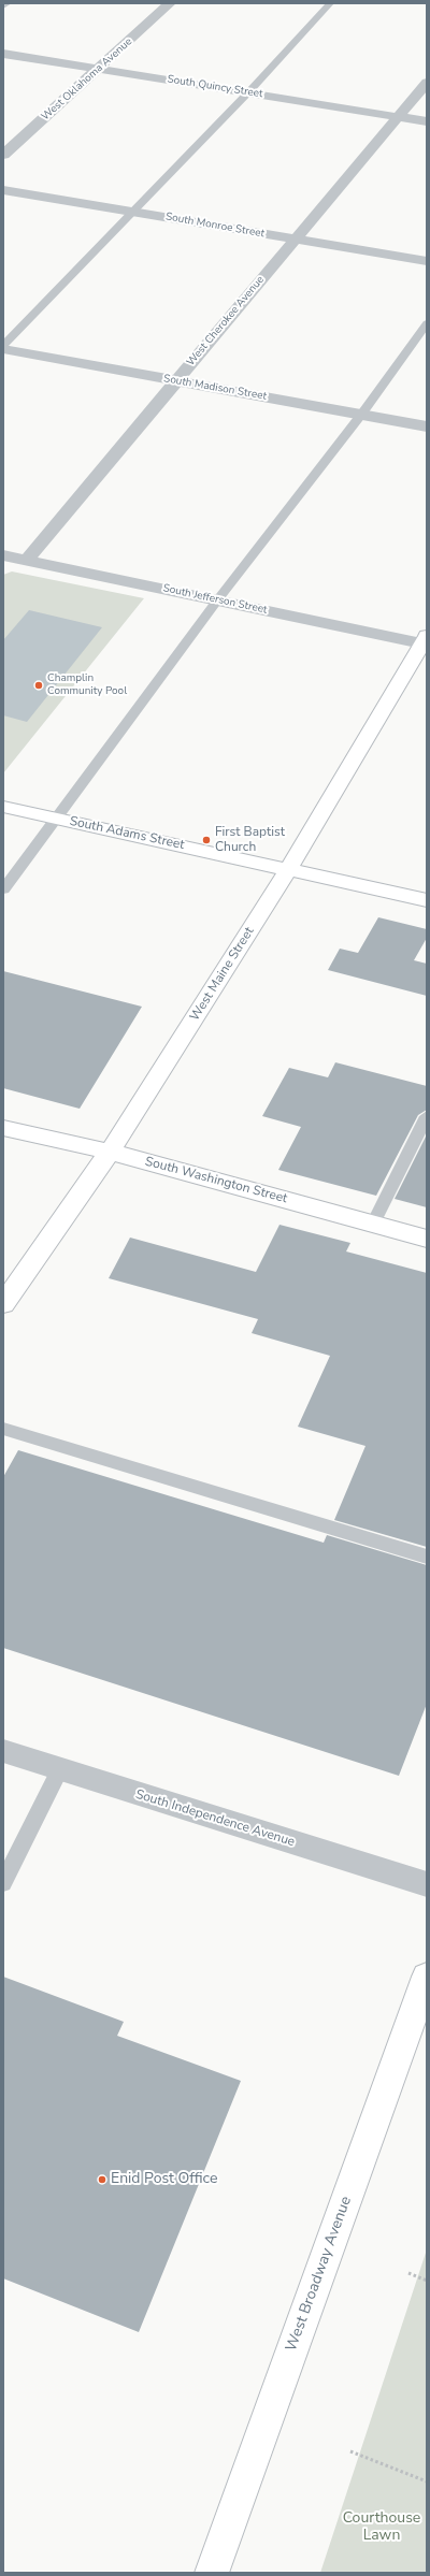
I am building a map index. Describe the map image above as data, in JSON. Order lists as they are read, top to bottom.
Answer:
{
  "streets": {
    "main road": [
      "South Adams Street",
      "West Maine Street",
      "South Washington Street",
      "West Broadway Avenue"
    ],
    "street": [
      "West Oklahoma Avenue",
      "South Quincy Street",
      "South Monroe Street",
      "West Cherokee Avenue",
      "South Madison Street",
      "South Jefferson Street",
      "South Independence Avenue"
    ]
  },
  "crossings": [
    ["West Oklahoma Avenue", "South Quincy Street"],
    ["South Quincy Street", "West Cherokee Avenue"],
    ["South Monroe Street", "West Cherokee Avenue"],
    ["West Cherokee Avenue", "South Madison Street"],
    ["West Cherokee Avenue", "South Jefferson Street"],
    ["South Jefferson Street", "West Maine Street"],
    ["South Adams Street", "West Maine Street"],
    ["West Maine Street", "South Washington Street"]
  ],
  "parks": ["Courthouse Lawn"],
  "places": ["Champlin Community Pool", "First Baptist Church", "Enid Post Office"]
}
